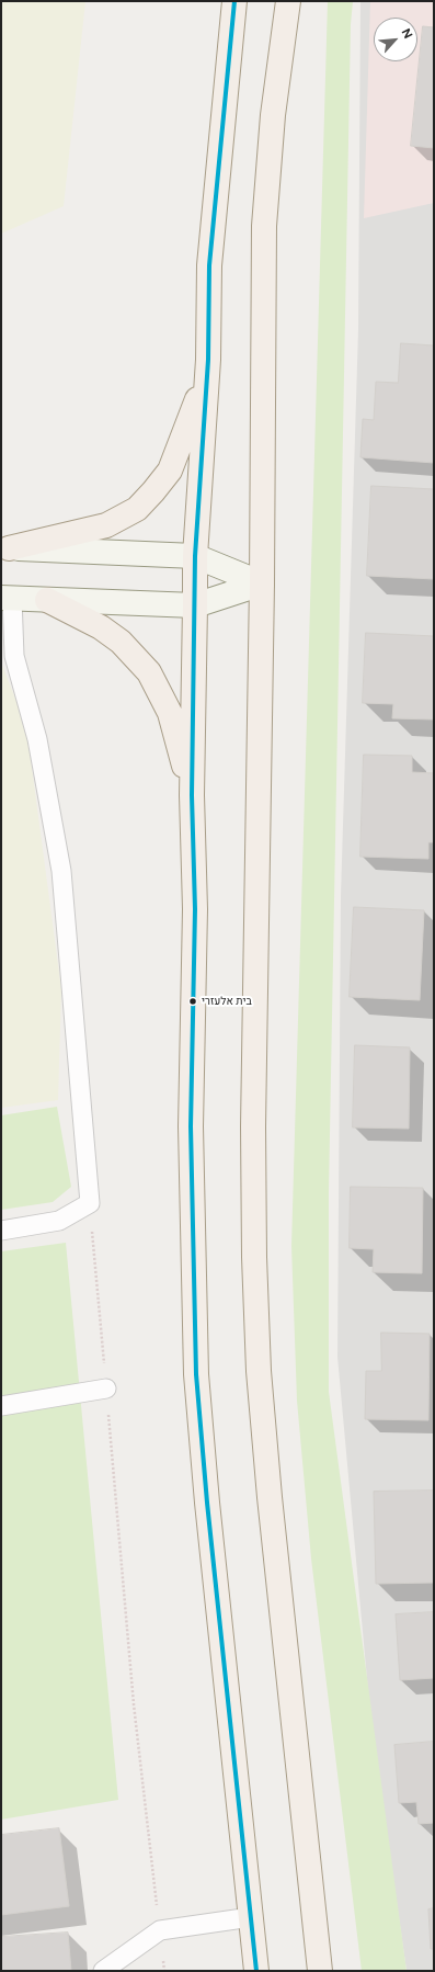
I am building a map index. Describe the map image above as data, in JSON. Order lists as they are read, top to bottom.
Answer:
{
  "places": ["בית אלעזרי"],
  "north": "top right"
}
